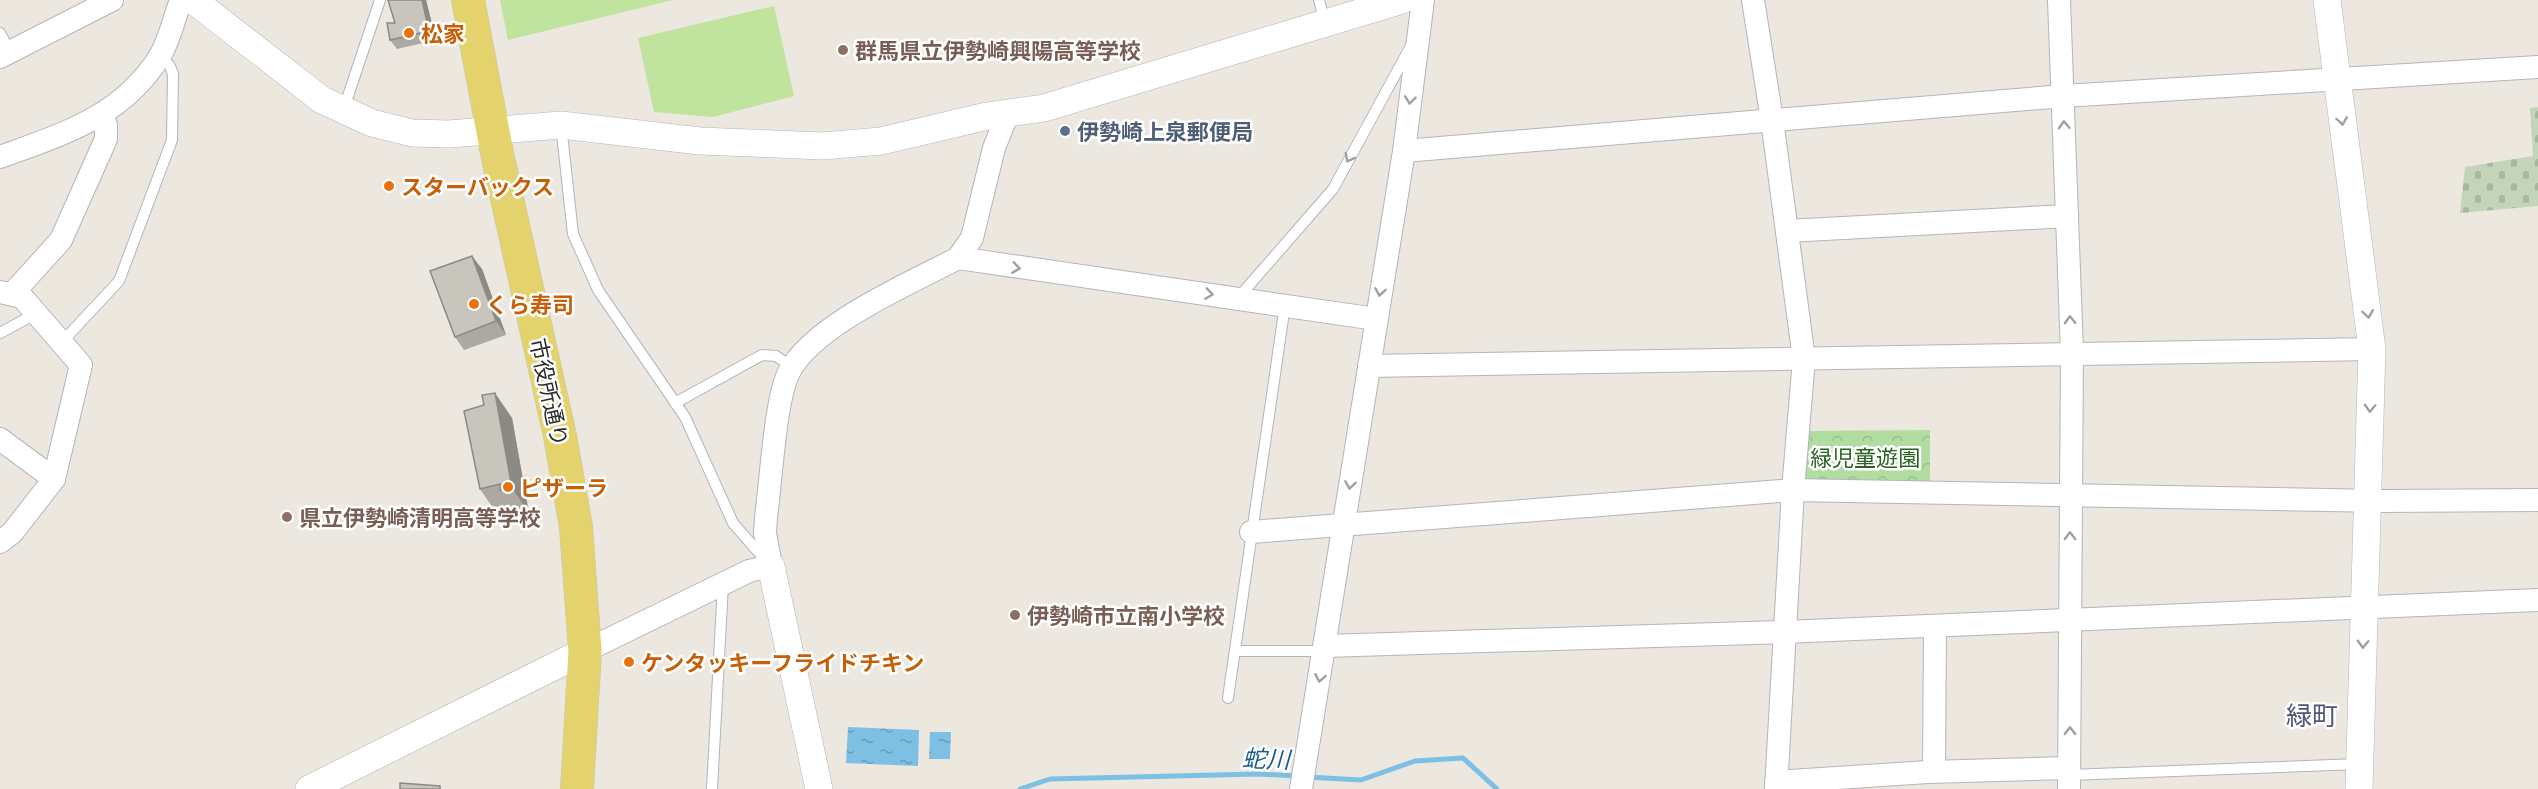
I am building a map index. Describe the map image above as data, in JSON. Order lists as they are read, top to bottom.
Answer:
{
  "streets": {
    "main road": ["市役所通り"]
  },
  "districts": ["緑町"],
  "water": ["蛇川"],
  "parks": ["緑児童遊園"],
  "places": [
    "松家",
    "群馬県立伊勢崎興陽高等学校",
    "伊勢崎上泉郵便局",
    "スターバックス",
    "くら寿司",
    "ピザーラ",
    "県立伊勢崎清明高等学校",
    "伊勢崎市立南小学校",
    "ケンタッキーフライドチキン"
  ]
}
